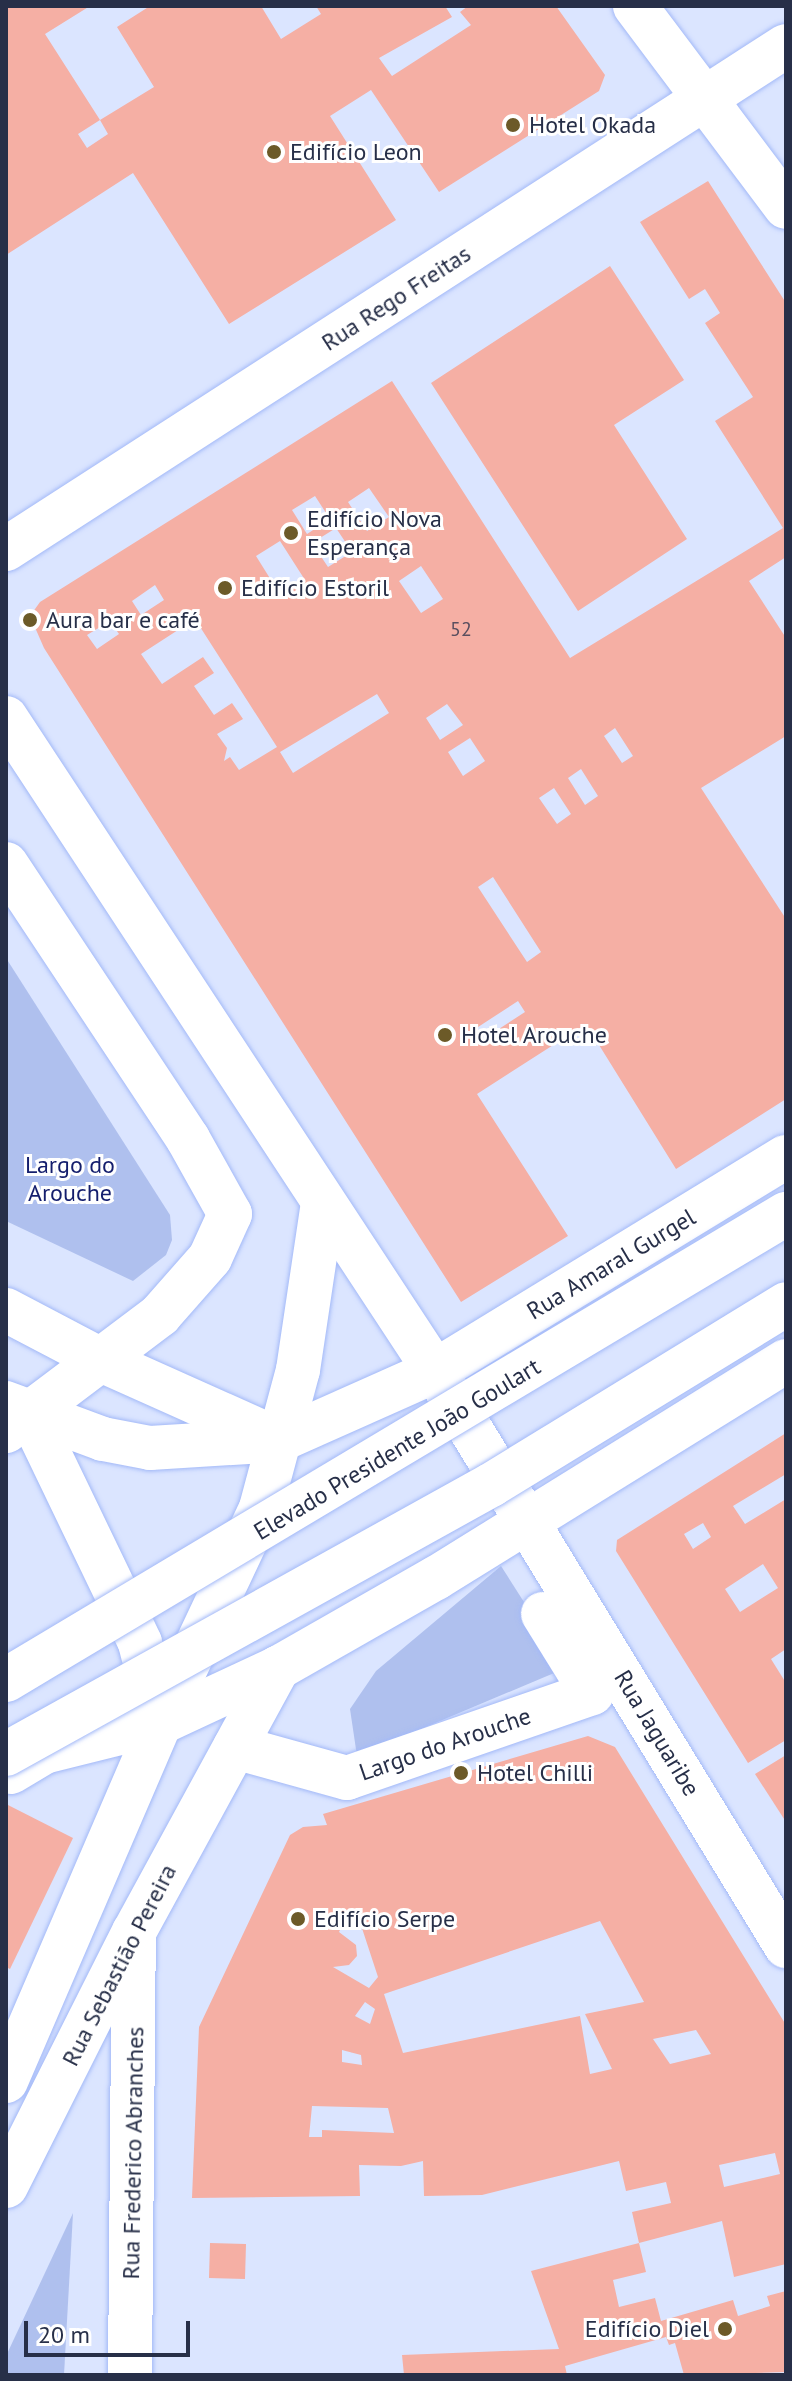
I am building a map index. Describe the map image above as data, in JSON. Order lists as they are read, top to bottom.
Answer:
{
  "streets": {
    "main road": [
      "Rua Rego Freitas",
      "Rua Amaral Gurgel",
      "Elevado Presidente João Goulart",
      "Rua Jaguaribe",
      "Largo do Arouche",
      "Rua Sebastião Pereira",
      "Rua Frederico Abranches"
    ]
  },
  "crossings": [
    ["Largo do Arouche", "Rua Sebastião Pereira"],
    ["Rua Sebastião Pereira", "Rua Frederico Abranches"]
  ],
  "parks": ["Largo do Arouche"],
  "places": [
    "Hotel Okada",
    "Edifício Leon",
    "Edifício Nova Esperança",
    "Edifício Estoril",
    "Aura bar e café",
    "Hotel Arouche",
    "Hotel Chilli",
    "Edifício Serpe",
    "Edifício Diel"
  ],
  "house_numbers": ["52"],
  "scale_bar": "20 m"
}
